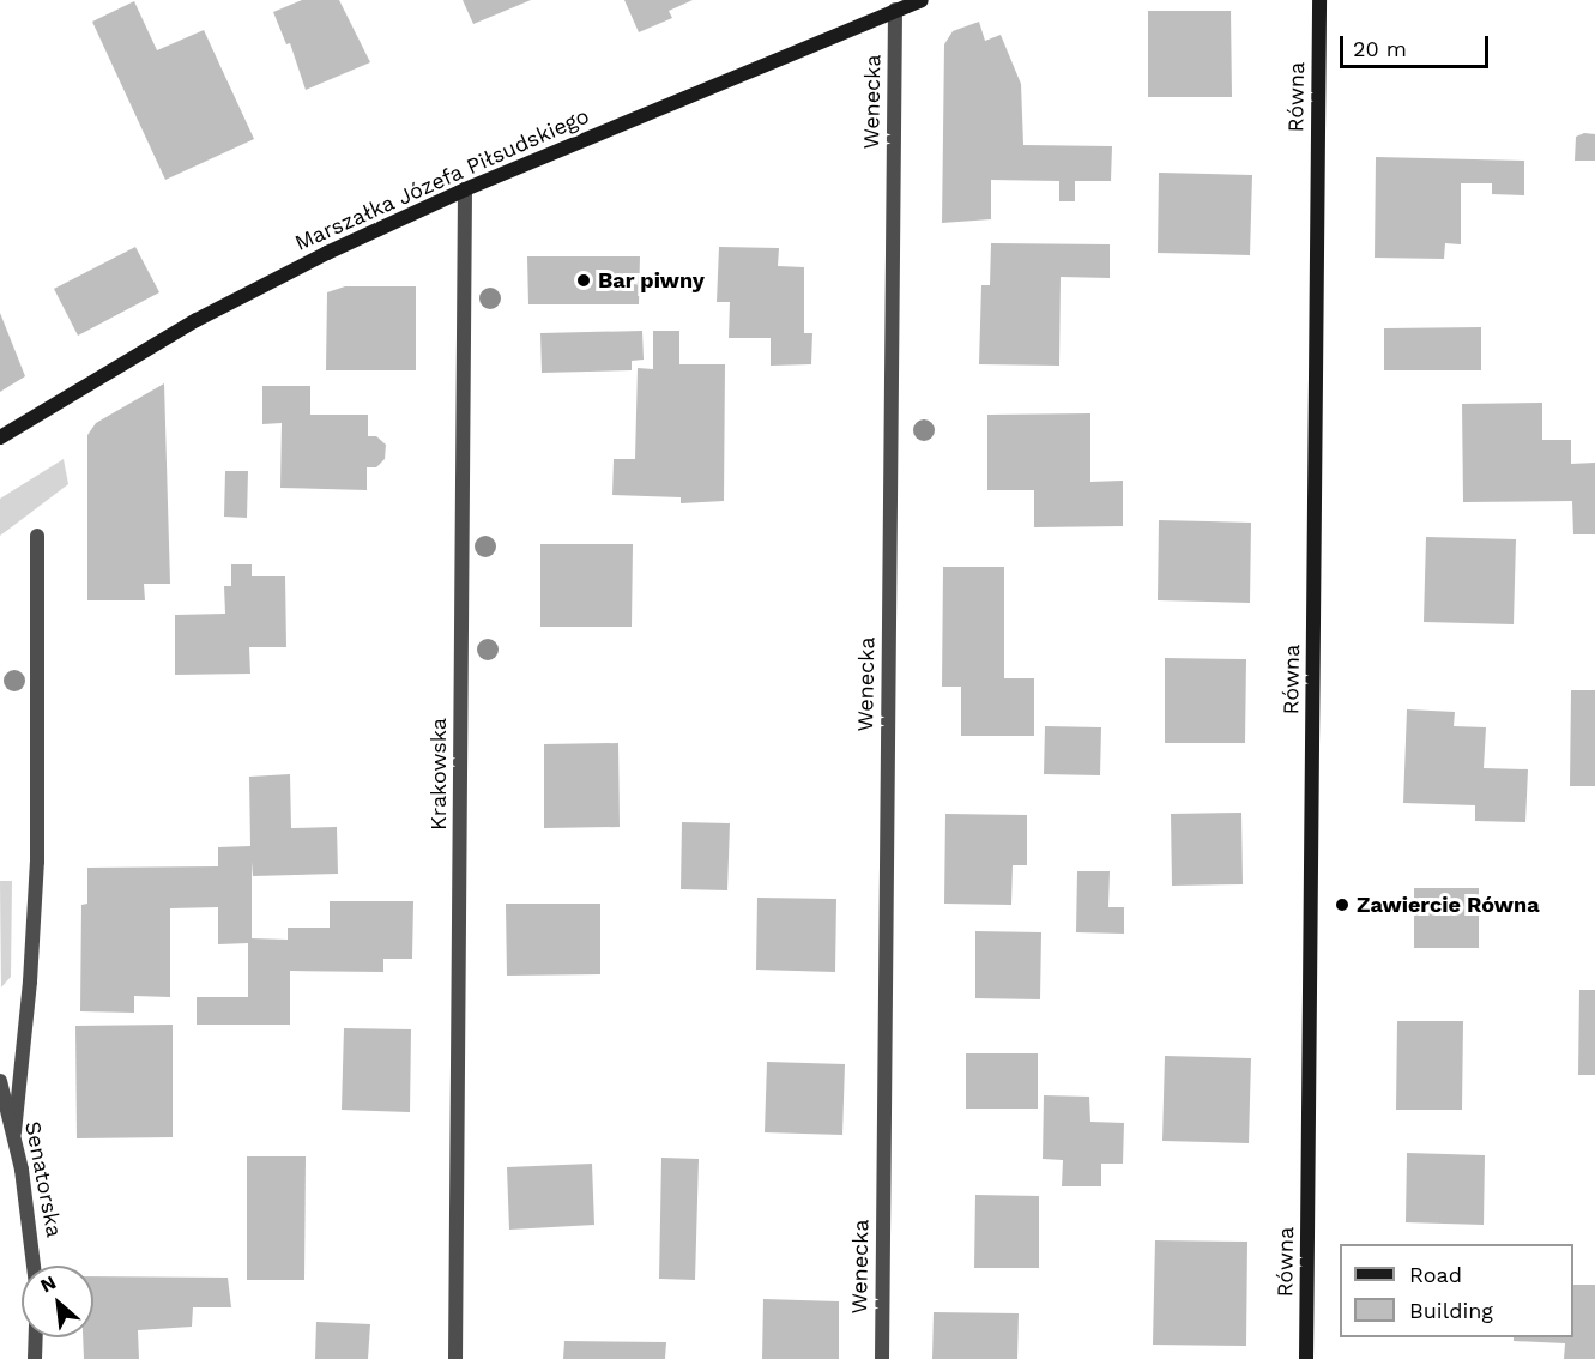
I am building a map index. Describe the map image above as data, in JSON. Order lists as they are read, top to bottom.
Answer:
{
  "streets": {
    "street": [
      "Równa",
      "Wenecka",
      "Marszałka Józefa Piłsudskiego",
      "Krakowska",
      "Senatorska"
    ]
  },
  "crossings": [
    ["Wenecka", "Marszałka Józefa Piłsudskiego"],
    ["Marszałka Józefa Piłsudskiego", "Krakowska"]
  ],
  "places": ["Bar piwny", "Zawiercie Równa"],
  "legend": ["Road", "Building"],
  "scale_bar": "20 m",
  "north": "top left"
}
